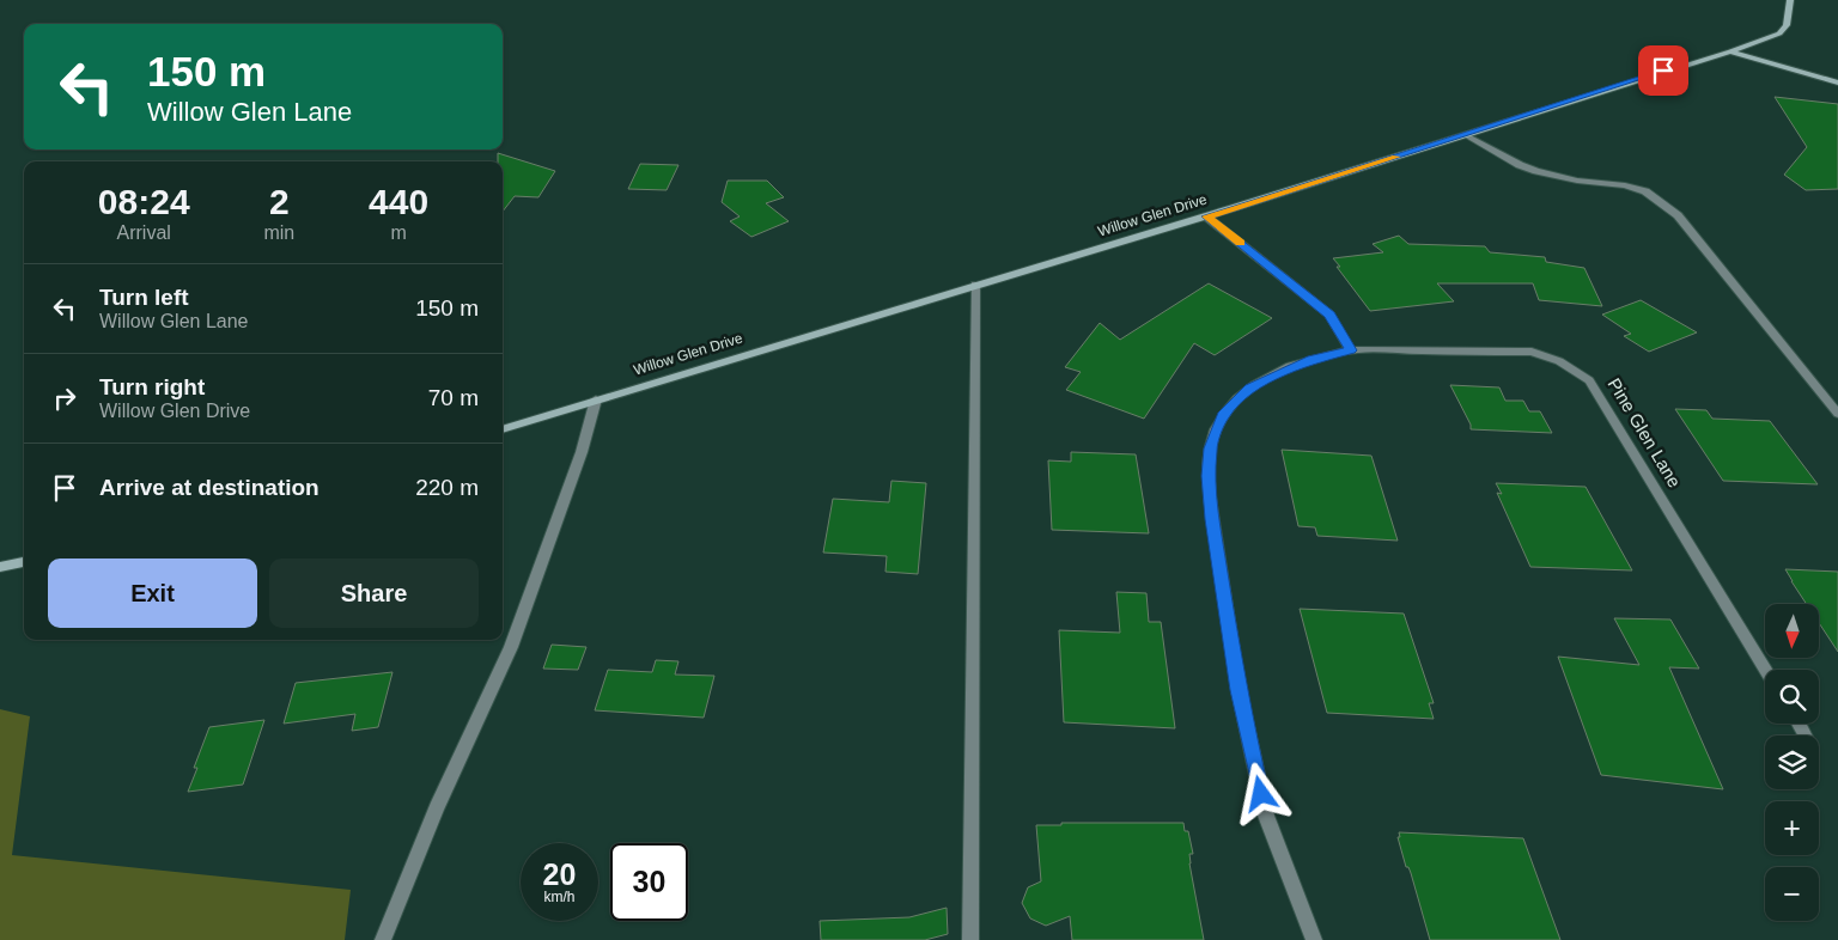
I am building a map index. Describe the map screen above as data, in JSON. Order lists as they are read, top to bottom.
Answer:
{
  "streets": {
    "main road": ["Willow Glen Drive"],
    "street": ["Pine Glen Lane"]
  },
  "north": "bottom",
  "page": {
    "turn": ["150 m", "Willow Glen Lane"],
    "eta": [
      "08:24",
      "Arrival",
      "2",
      "min",
      "440",
      "m"
    ],
    "list": [
      {
        "name": "Turn left",
        "note": "Willow Glen Lane",
        "value": "150 m"
      },
      {
        "name": "Turn right",
        "note": "Willow Glen Drive",
        "value": "70 m"
      },
      {
        "name": "Arrive at destination",
        "value": "220 m"
      }
    ],
    "buttons": ["Exit", "Share"],
    "map_buttons": ["+", "−"],
    "speed": "20 km/h",
    "limit": "30"
  }
}
